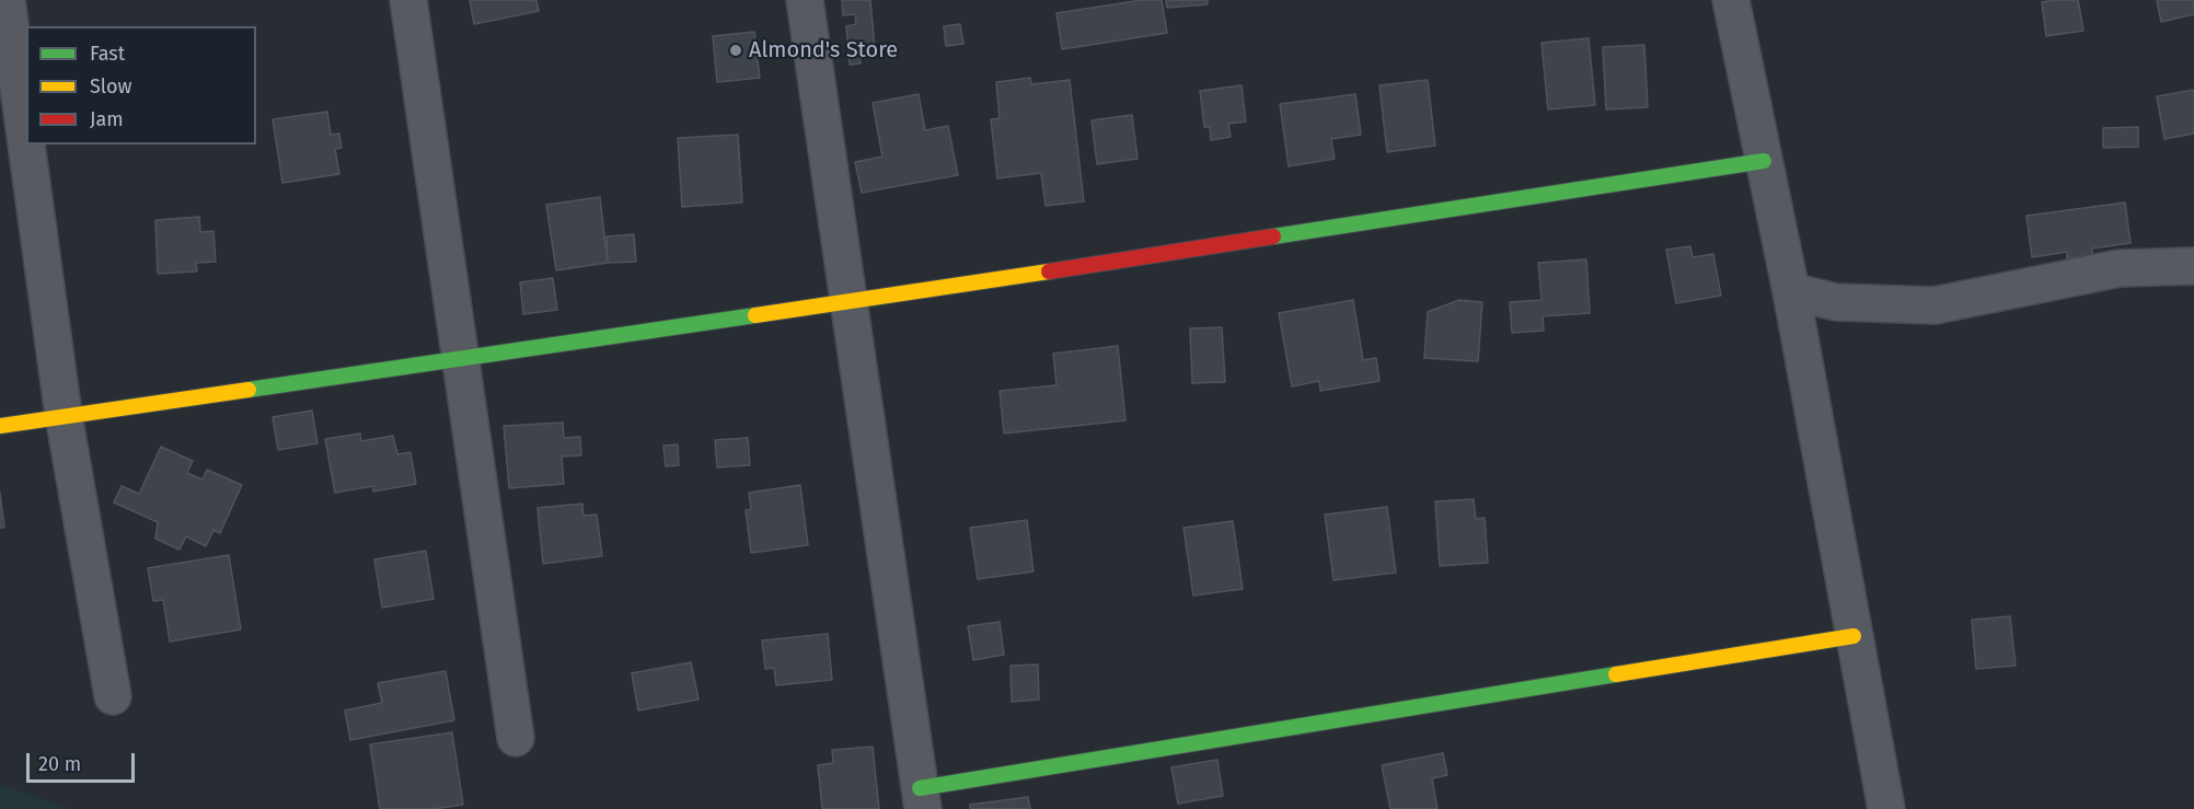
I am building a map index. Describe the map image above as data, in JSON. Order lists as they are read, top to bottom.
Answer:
{
  "places": ["Almond's Store"],
  "legend": ["Fast", "Slow", "Jam"],
  "scale_bar": "20 m"
}
